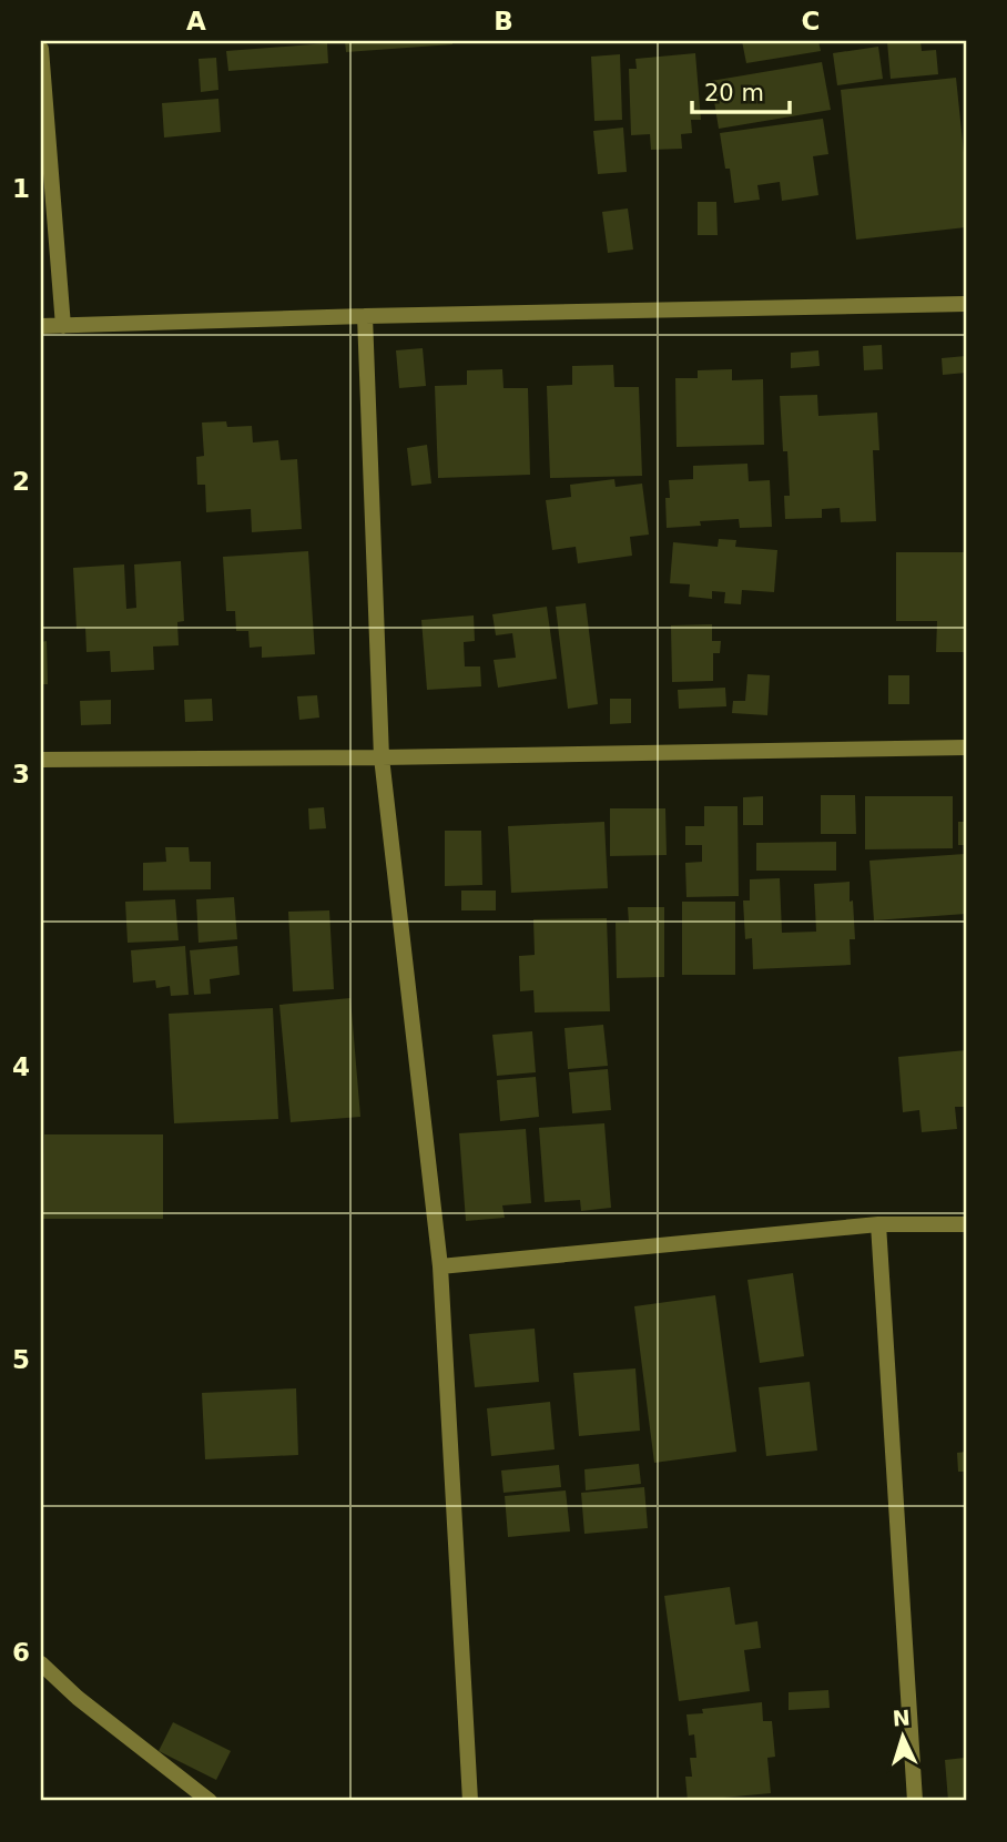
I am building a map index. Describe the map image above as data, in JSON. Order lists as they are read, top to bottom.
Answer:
{
  "scale_bar": "20 m",
  "north": "top",
  "grid": {
    "columns": ["A", "B", "C"],
    "rows": [
      "1",
      "2",
      "3",
      "4",
      "5",
      "6"
    ]
  }
}
